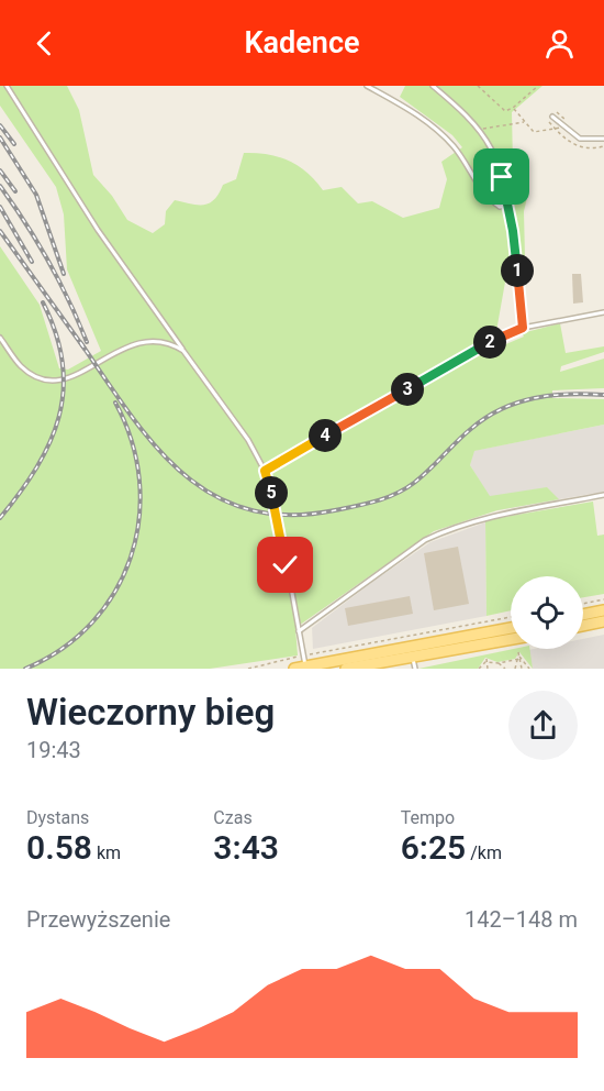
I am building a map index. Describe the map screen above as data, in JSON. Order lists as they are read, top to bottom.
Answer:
{
  "page": {
    "header": "Kadence",
    "pins": [
      "1",
      "2",
      "3",
      "4",
      "5"
    ],
    "heading": ["Wieczorny bieg", "19:43"],
    "stats": [
      ["Dystans", "0.58 km"],
      ["Czas", "3:43"],
      ["Tempo", "6:25 /km"]
    ],
    "chart": ["Przewyższenie", "142–148 m"]
  }
}
